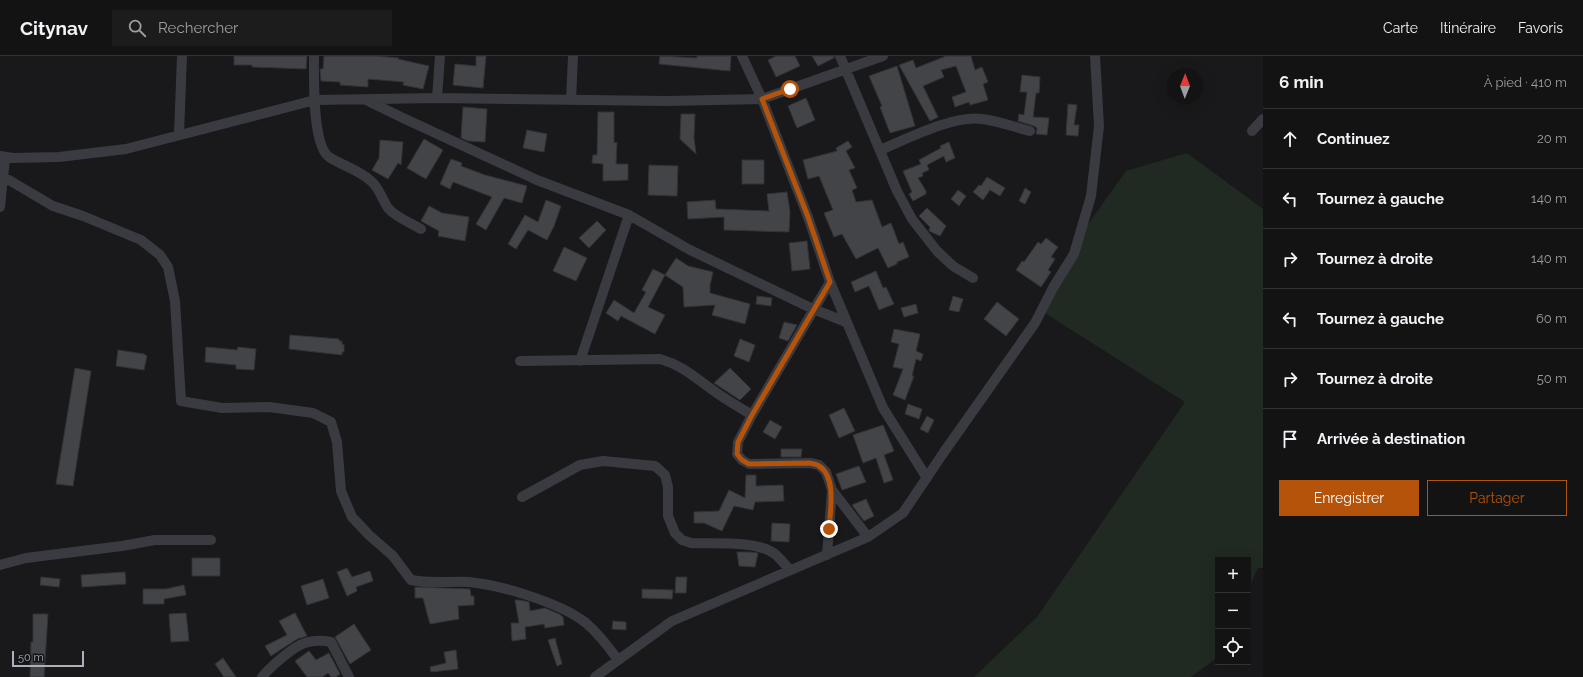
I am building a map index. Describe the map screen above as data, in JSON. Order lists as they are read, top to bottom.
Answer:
{
  "scale_bar": "50 m",
  "north": "top",
  "page": {
    "header": "Citynav",
    "search": "Rechercher",
    "nav": ["Carte", "Itinéraire", "Favoris"],
    "heading": ["6 min", "À pied · 410 m"],
    "list": [
      ["Continuez", "20 m"],
      ["Tournez à gauche", "140 m"],
      ["Tournez à droite", "140 m"],
      ["Tournez à gauche", "60 m"],
      ["Tournez à droite", "50 m"],
      "Arrivée à destination"
    ],
    "buttons": ["Enregistrer", "Partager"],
    "map_buttons": ["+", "−"],
    "scale": "50 m"
  }
}
